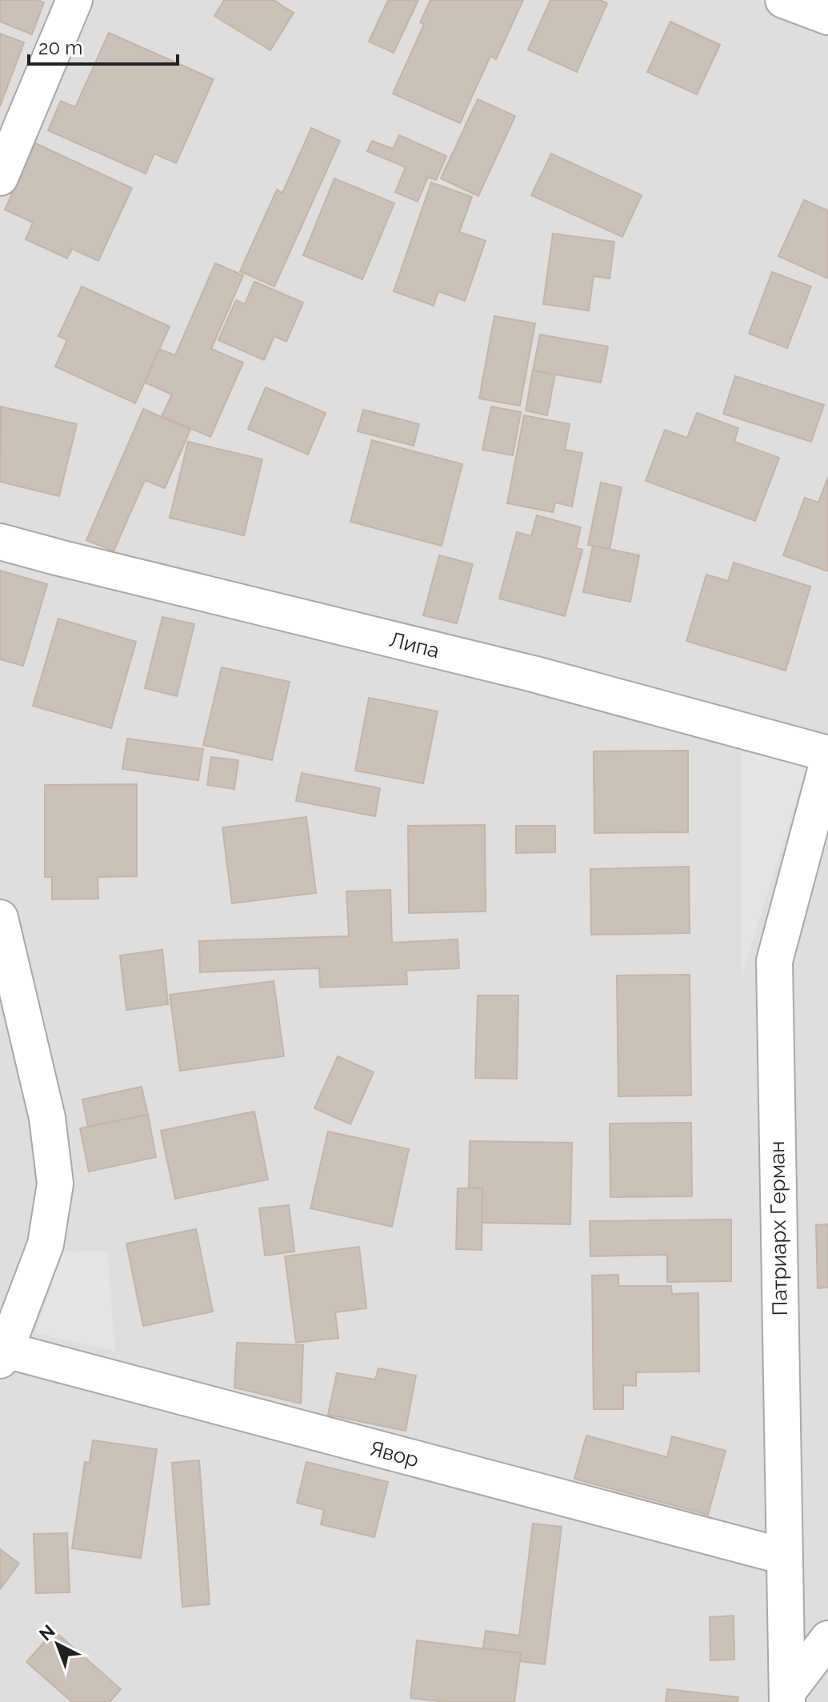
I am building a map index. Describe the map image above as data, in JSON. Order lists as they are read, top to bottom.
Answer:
{
  "streets": {
    "street": ["Липа", "Патриарх Герман", "Явор"]
  },
  "crossings": [
    ["Патриарх Герман", "Явор"]
  ],
  "scale_bar": "20 m",
  "north": "top left"
}
